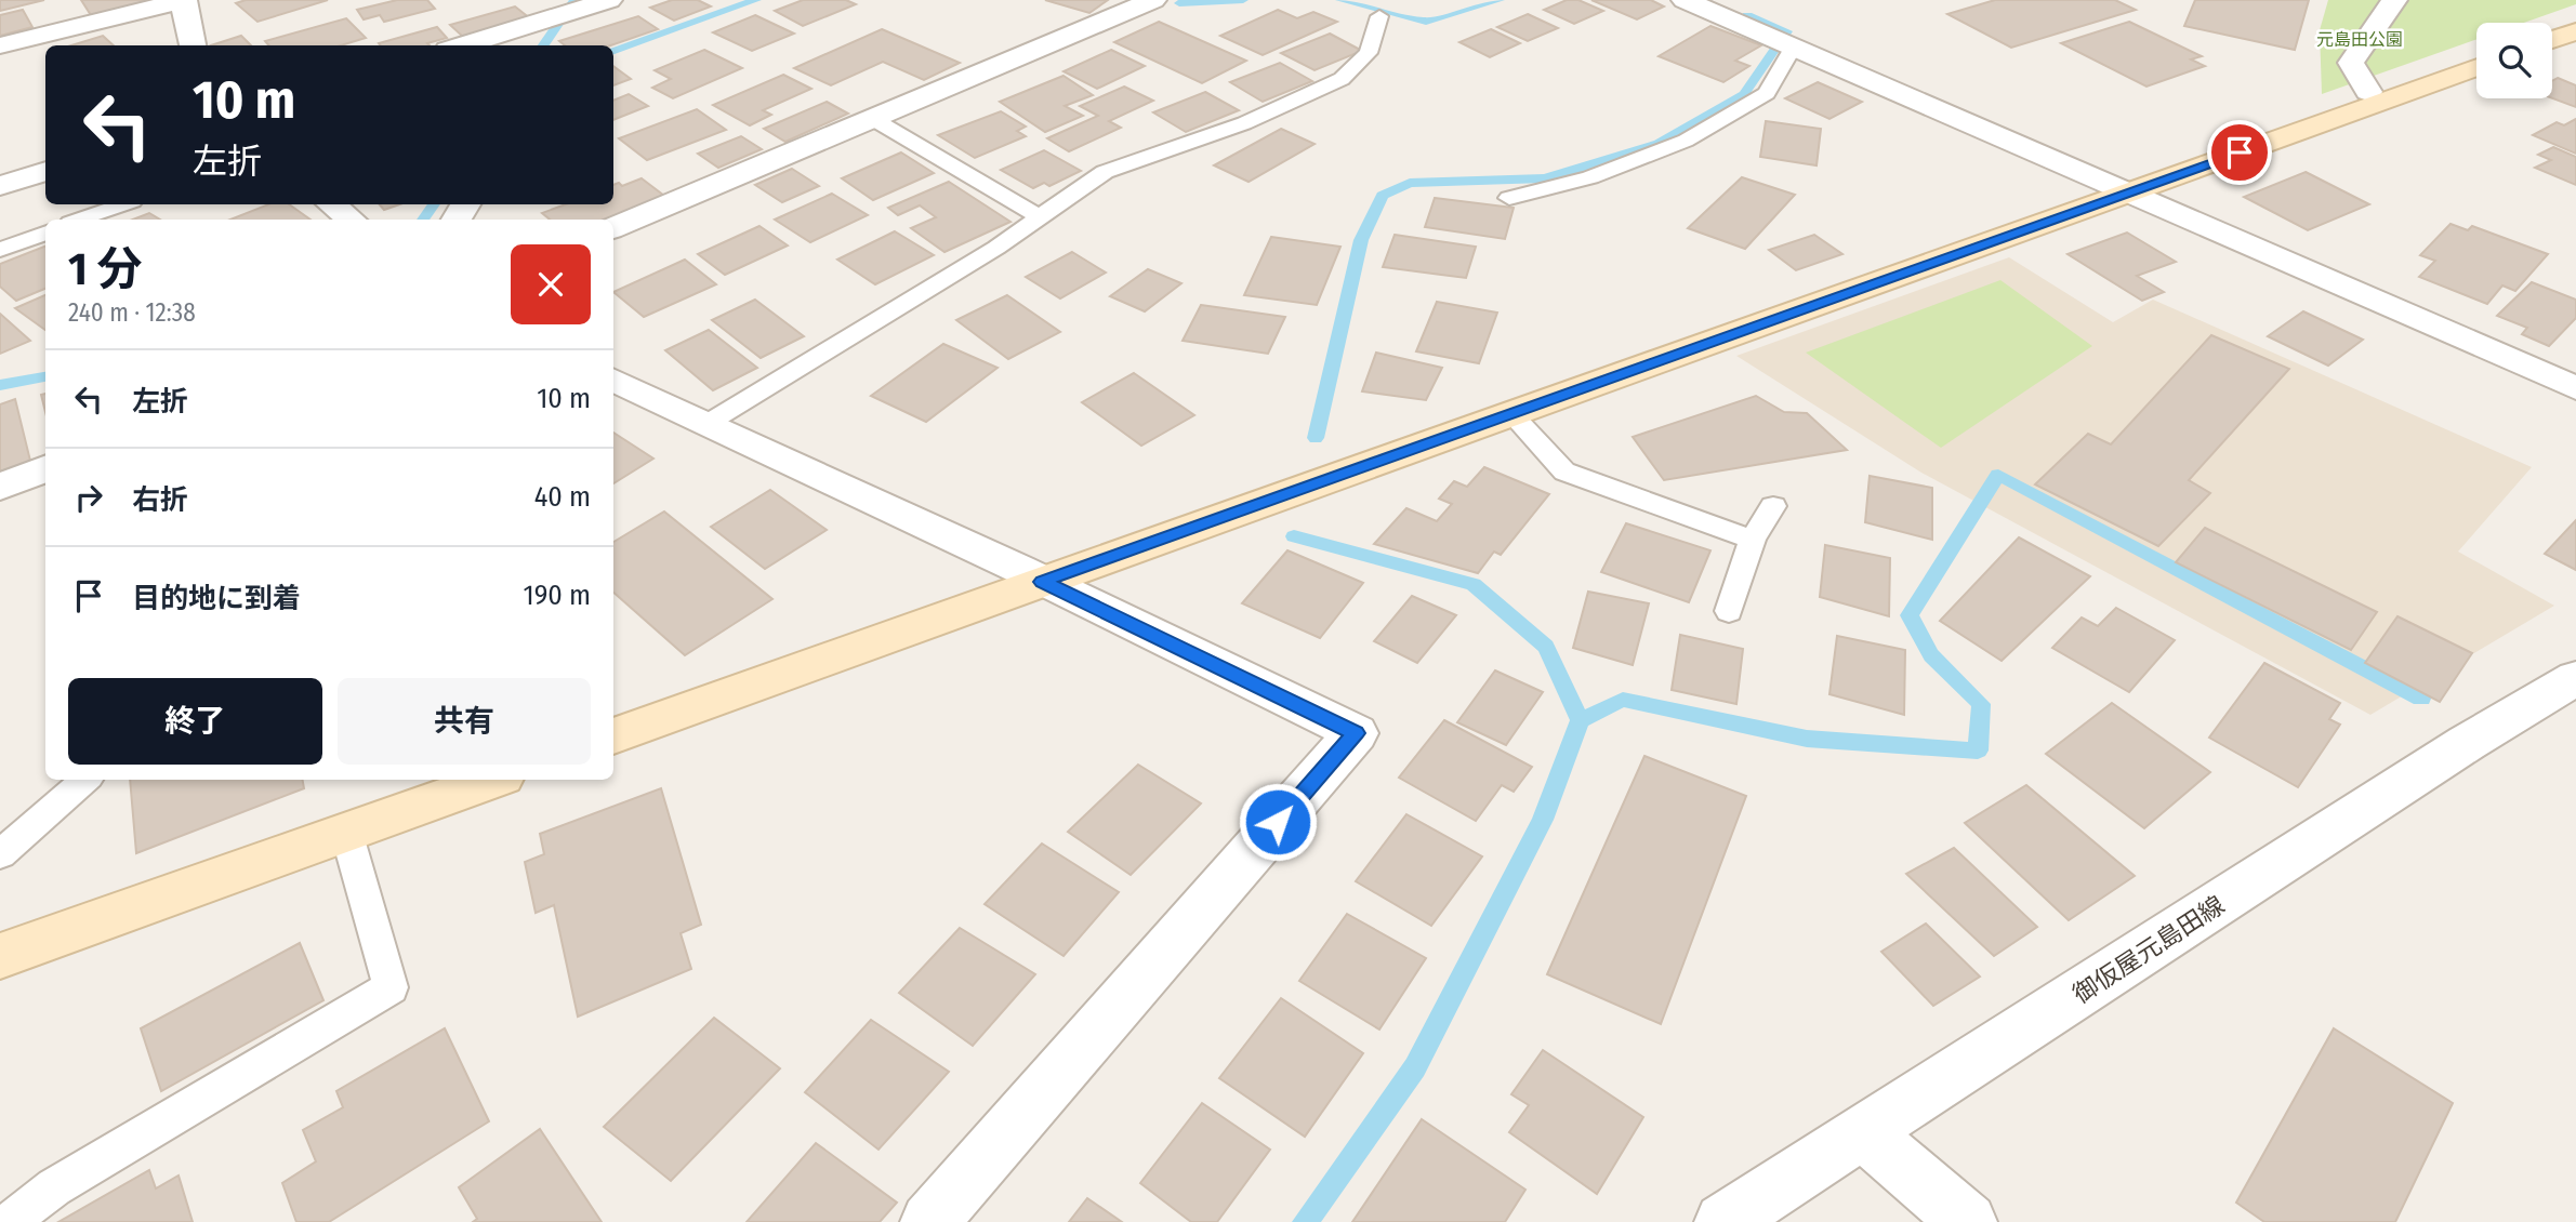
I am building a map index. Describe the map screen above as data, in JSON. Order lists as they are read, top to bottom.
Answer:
{
  "streets": {
    "street": ["御仮屋元島田線"]
  },
  "parks": ["元島田公園"],
  "page": {
    "turn": ["10 m", "左折"],
    "heading": ["1 分", "240 m · 12:38"],
    "list": [
      {
        "name": "左折",
        "value": "10 m"
      },
      {
        "name": "右折",
        "value": "40 m"
      },
      {
        "name": "目的地に到着",
        "value": "190 m"
      }
    ],
    "buttons": ["終了", "共有"]
  }
}
